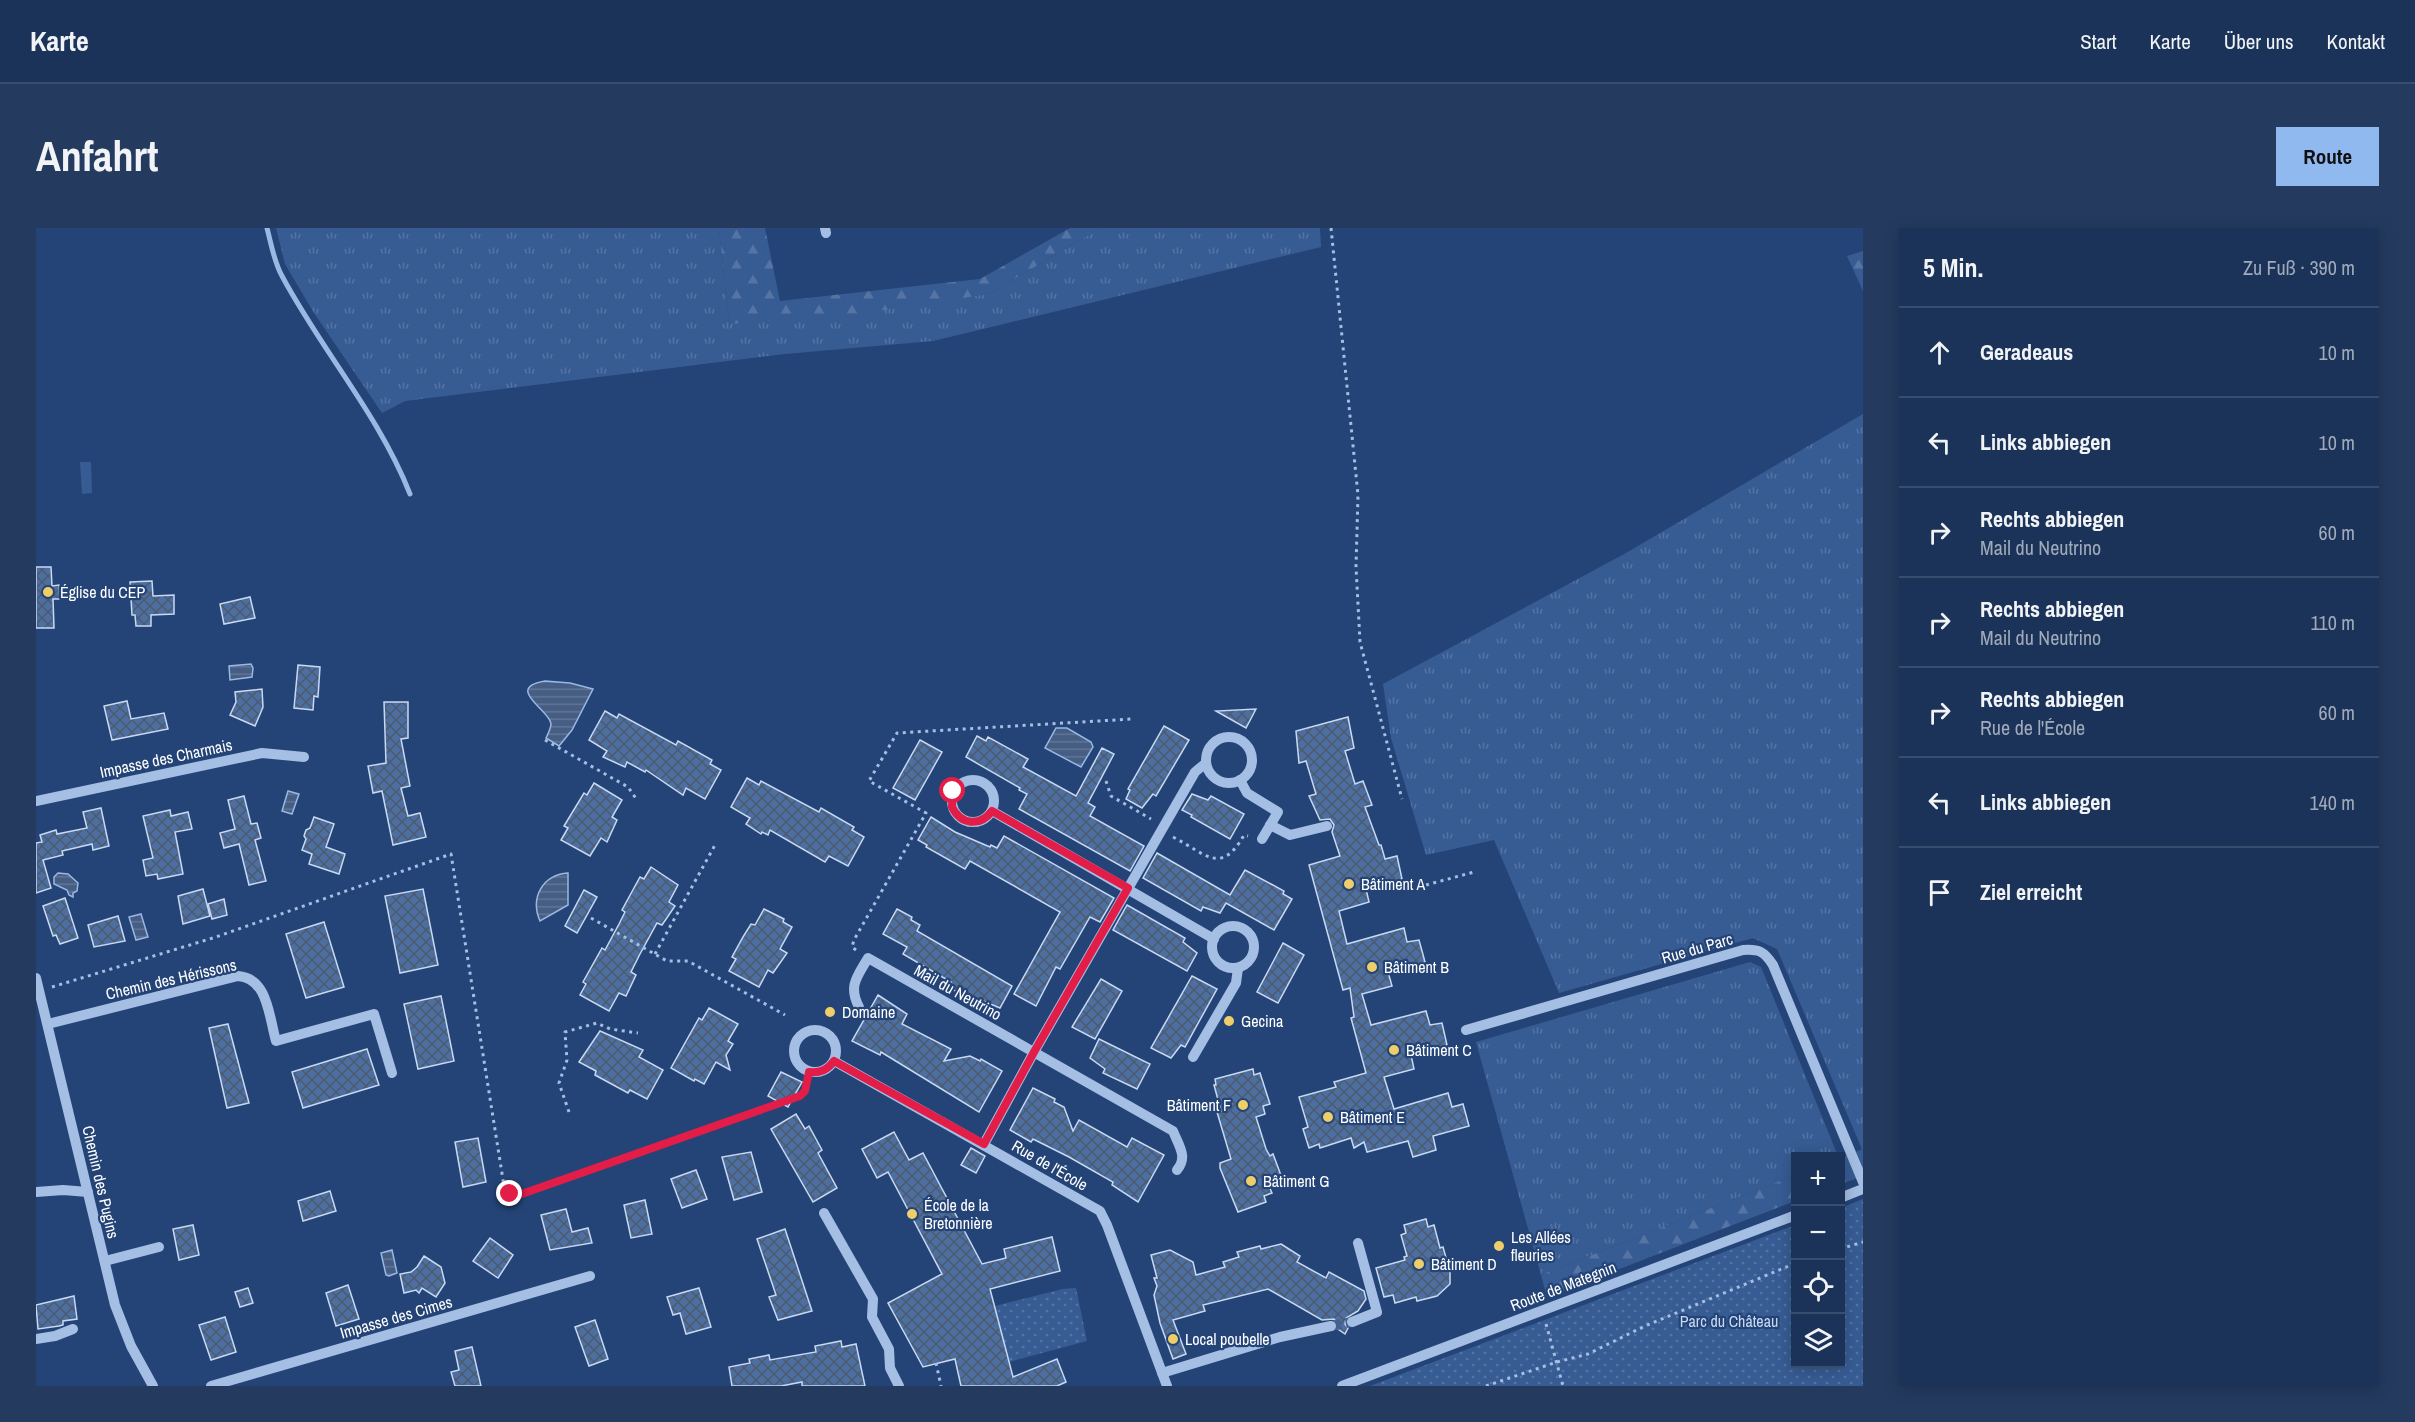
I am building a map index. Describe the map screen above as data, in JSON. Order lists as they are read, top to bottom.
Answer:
{
  "streets": {
    "street": [
      "Impasse des Charmais",
      "Rue du Parc",
      "Chemin des Hérissons",
      "Mail du Neutrino",
      "Rue de l'École",
      "Chemin des Pugins",
      "Route de Mategnin",
      "Impasse des Cimes"
    ]
  },
  "crossings": [
    ["Chemin des Hérissons", "Chemin des Pugins"]
  ],
  "parks": ["Parc du Château"],
  "places": [
    "Église du CEP",
    "Bâtiment A",
    "Bâtiment B",
    "Domaine",
    "Gecina",
    "Bâtiment C",
    "Bâtiment F",
    "Bâtiment E",
    "Bâtiment G",
    "École de la Bretonnière",
    "Les Allées fleuries",
    "Bâtiment D",
    "Local poubelle"
  ],
  "page": {
    "header": "Karte",
    "nav": [
      "Start",
      "Karte",
      "Über uns",
      "Kontakt"
    ],
    "buttons": "Route",
    "title": "Anfahrt",
    "heading": ["5 Min.", "Zu Fuß · 390 m"],
    "list": [
      ["Geradeaus", "10 m"],
      ["Links abbiegen", "10 m"],
      ["Rechts abbiegen", "Mail du Neutrino", "60 m"],
      ["Rechts abbiegen", "Mail du Neutrino", "110 m"],
      ["Rechts abbiegen", "Rue de l'École", "60 m"],
      ["Links abbiegen", "140 m"],
      "Ziel erreicht"
    ],
    "map_buttons": ["+", "−"]
  }
}
